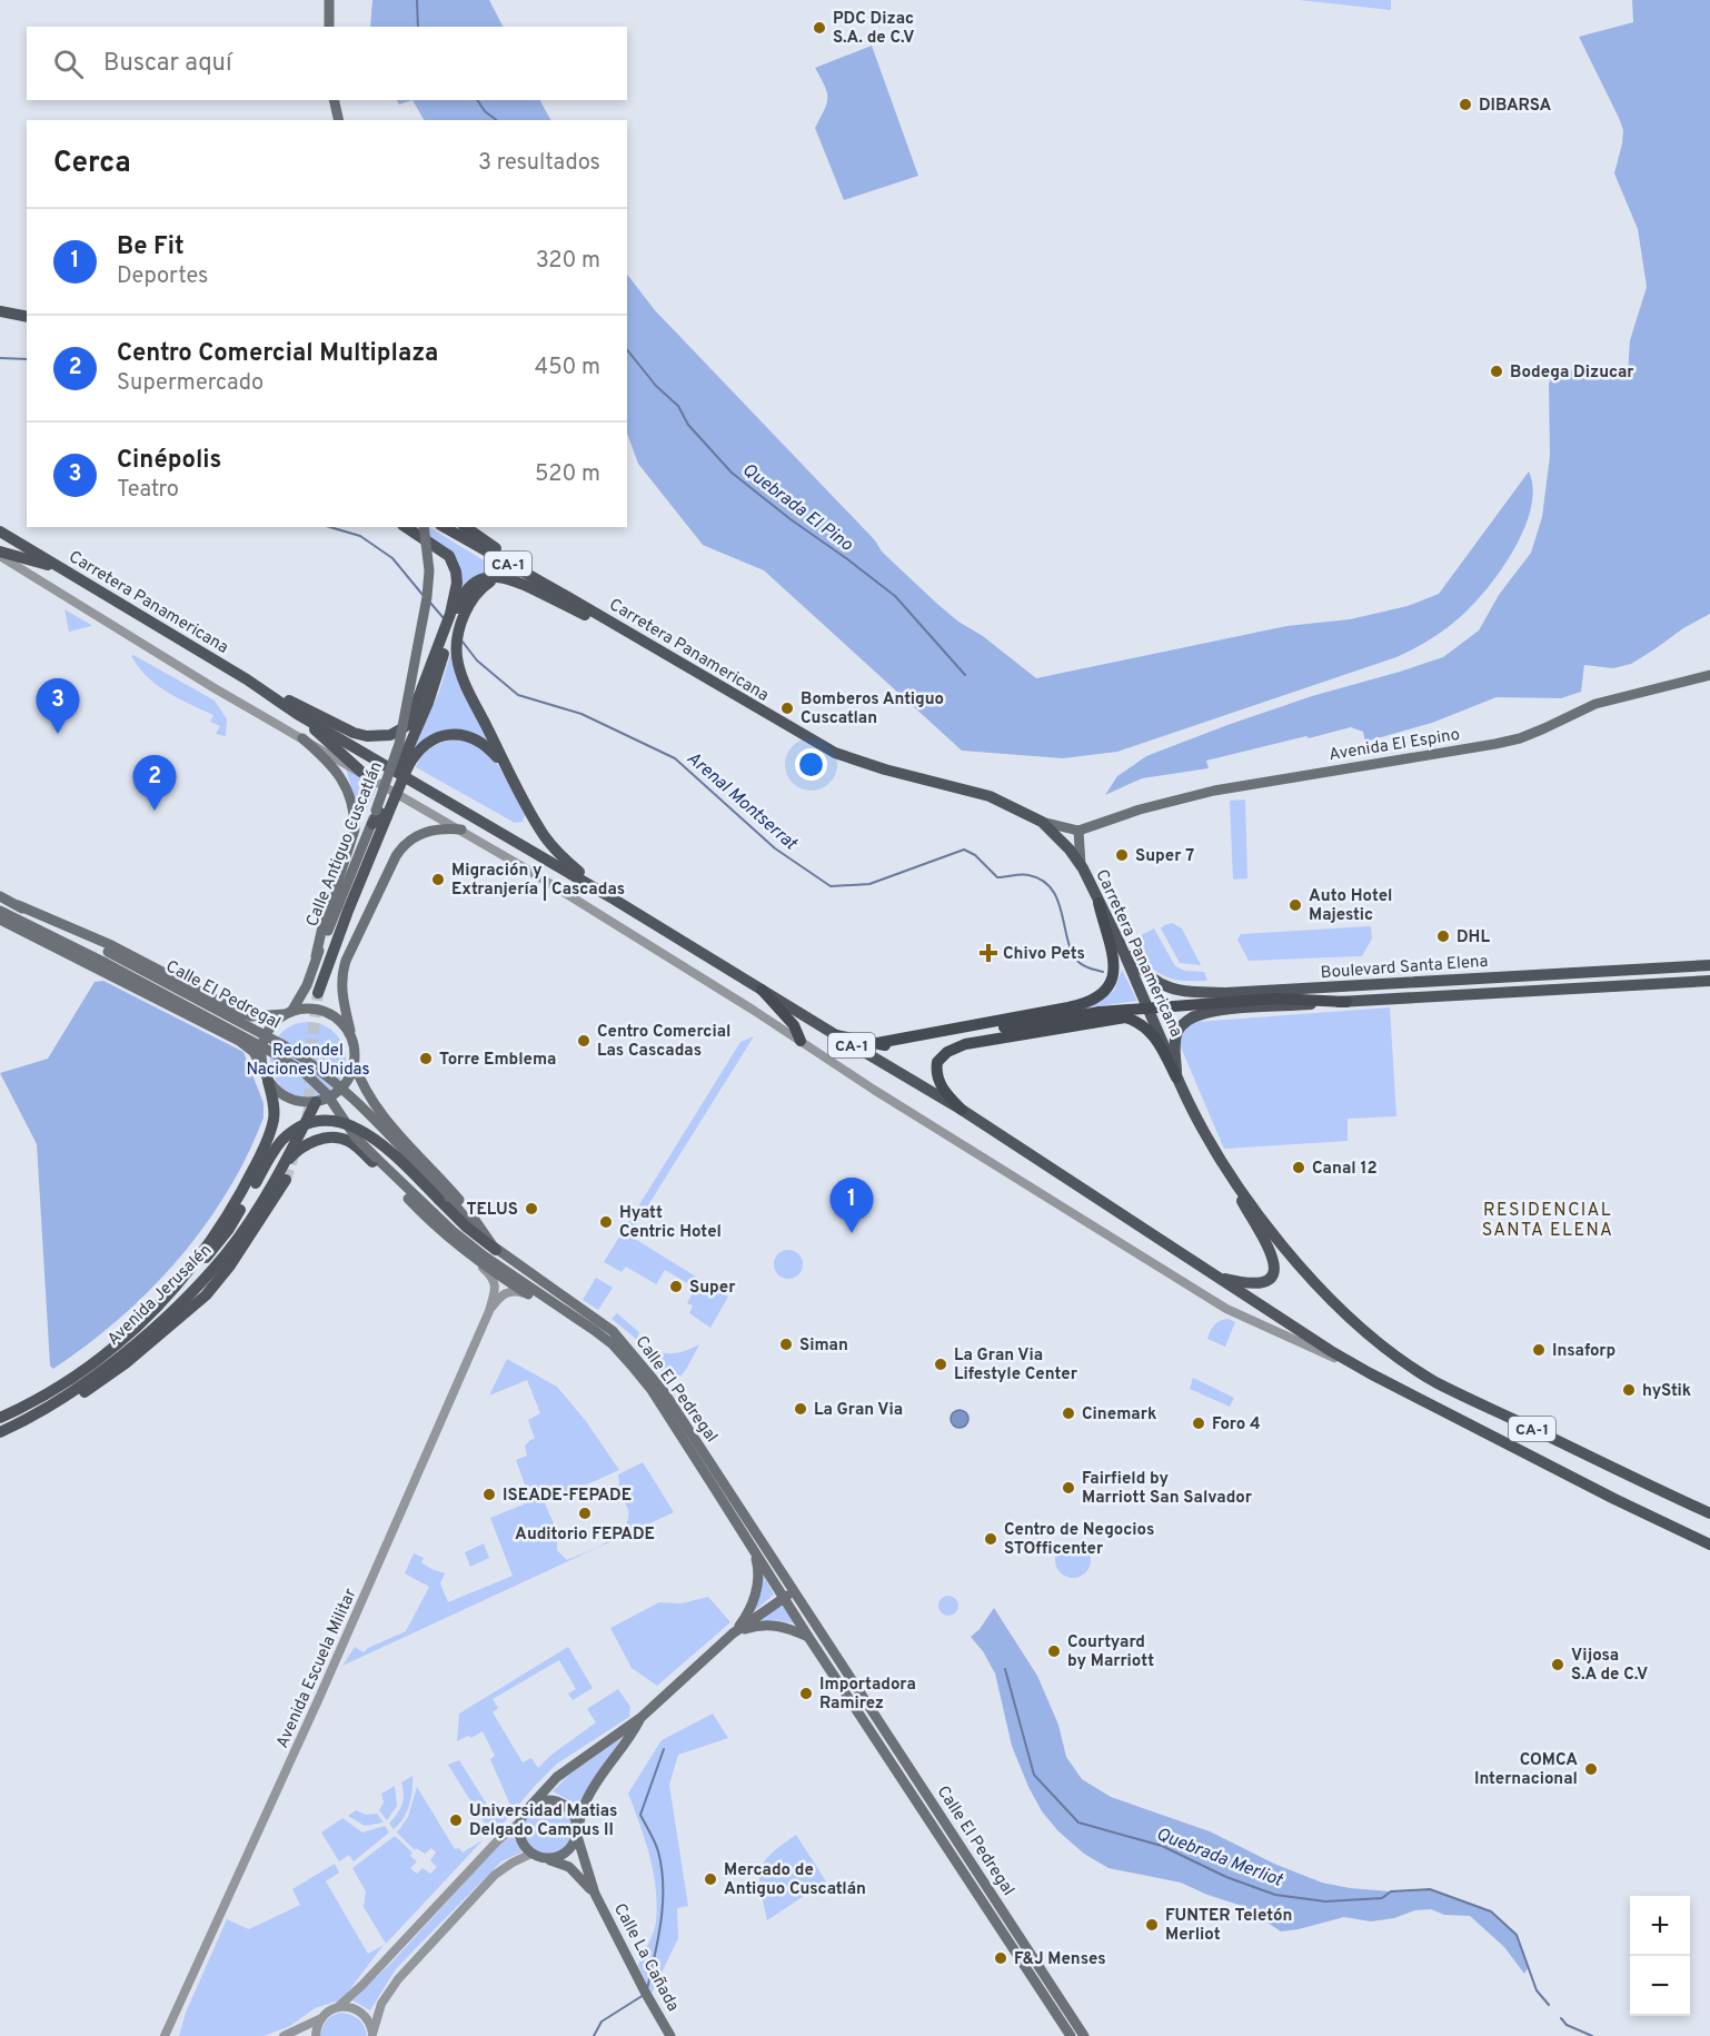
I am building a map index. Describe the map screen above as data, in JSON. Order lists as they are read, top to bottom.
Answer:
{
  "streets": {
    "main road": [
      "CA-1",
      "Carretera Panamericana",
      "Avenida El Espino",
      "Calle Antiguo Cuscatlán",
      "Boulevard Santa Elena",
      "Calle El Pedregal",
      "Avenida Jerusalén",
      "Calle La Cañada"
    ],
    "street": ["Avenida Escuela Militar"]
  },
  "crossings": [
    ["Carretera Panamericana", "Boulevard Santa Elena"],
    ["Calle Antiguo Cuscatlán", "Calle El Pedregal"],
    ["Calle Antiguo Cuscatlán", "Avenida Jerusalén"],
    ["Calle El Pedregal", "Avenida Jerusalén"]
  ],
  "districts": ["RESIDENCIAL SANTA ELENA"],
  "water": ["Quebrada El Pino", "Arenal Montserrat", "Quebrada Merliot"],
  "parks": ["Redondel Naciones Unidas"],
  "places": {
    "other": [
      "PDC Dizac S.A. de C.V",
      "DIBARSA",
      "Bodega Dizucar",
      "Bomberos Antiguo Cuscatlan",
      "Super 7",
      "Migración y Extranjería | Cascadas",
      "Auto Hotel Majestic",
      "DHL",
      "Centro Comercial Las Cascadas",
      "Torre Emblema",
      "Canal 12",
      "TELUS",
      "Hyatt Centric Hotel",
      "Super",
      "Siman",
      "Insaforp",
      "La Gran Via Lifestyle Center",
      "hyStik",
      "La Gran Via",
      "Cinemark",
      "Foro 4",
      "Fairfield by Marriott San Salvador",
      "ISEADE-FEPADE",
      "Auditorio FEPADE",
      "Centro de Negocios STOfficenter",
      "Courtyard by Marriott",
      "Vijosa S.A de C.V",
      "Importadora Ramirez",
      "COMCA Internacional",
      "Universidad Matias Delgado Campus II",
      "Mercado de Antiguo Cuscatlán",
      "FUNTER Teletón Merliot",
      "F&J Menses"
    ],
    "health": ["Chivo Pets"]
  },
  "page": {
    "search": "Buscar aquí",
    "heading": ["Cerca", "3 resultados"],
    "list": [
      {
        "mark": "1",
        "name": "Be Fit",
        "note": "Deportes",
        "value": "320 m"
      },
      {
        "mark": "2",
        "name": "Centro Comercial Multiplaza",
        "note": "Supermercado",
        "value": "450 m"
      },
      {
        "mark": "3",
        "name": "Cinépolis",
        "note": "Teatro",
        "value": "520 m"
      }
    ],
    "pins": ["3", "2", "1"],
    "map_buttons": ["+", "−"]
  }
}
